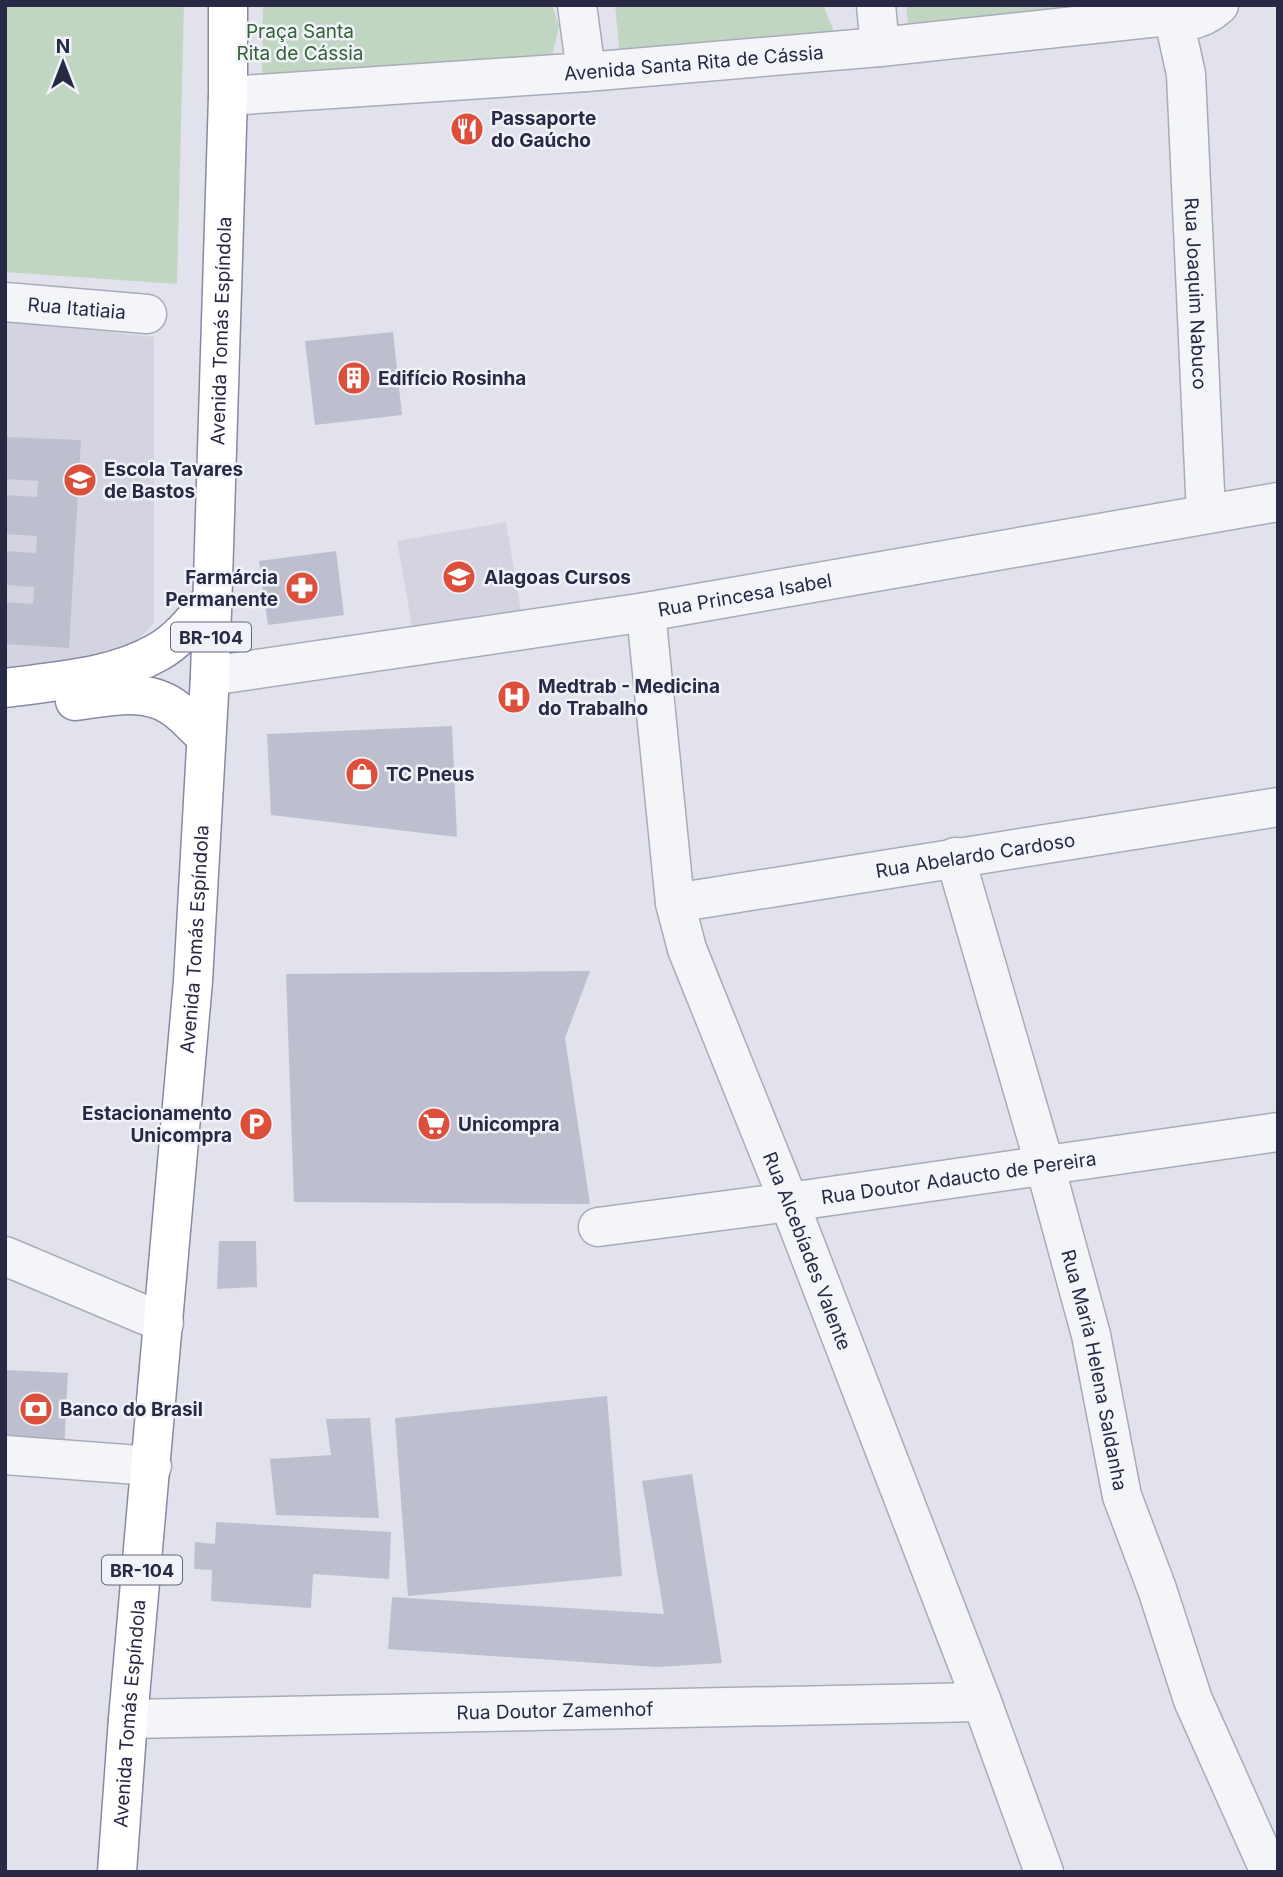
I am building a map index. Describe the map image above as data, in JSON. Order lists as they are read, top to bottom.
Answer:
{
  "streets": {
    "highway": ["Avenida Tomás Espíndola", "BR-104"],
    "street": [
      "Avenida Santa Rita de Cássia",
      "Rua Joaquim Nabuco",
      "Rua Itatiaia",
      "Rua Princesa Isabel",
      "Rua Abelardo Cardoso",
      "Rua Doutor Adaucto de Pereira",
      "Rua Alcebíades Valente",
      "Rua Maria Helena Saldanha",
      "Rua Doutor Zamenhof"
    ]
  },
  "crossings": [
    ["Avenida Santa Rita de Cássia", "Rua Joaquim Nabuco"],
    ["Avenida Santa Rita de Cássia", "Avenida Tomás Espíndola"],
    ["Rua Joaquim Nabuco", "Rua Princesa Isabel"],
    ["Avenida Tomás Espíndola", "Rua Princesa Isabel"],
    ["Avenida Tomás Espíndola", "Rua Doutor Zamenhof"],
    ["Rua Princesa Isabel", "Rua Alcebíades Valente"],
    ["Rua Abelardo Cardoso", "Rua Alcebíades Valente"],
    ["Rua Abelardo Cardoso", "Rua Maria Helena Saldanha"],
    ["Rua Doutor Adaucto de Pereira", "Rua Alcebíades Valente"],
    ["Rua Doutor Adaucto de Pereira", "Rua Maria Helena Saldanha"],
    ["Rua Alcebíades Valente", "Rua Doutor Zamenhof"]
  ],
  "parks": ["Praça Santa Rita de Cássia"],
  "places": {
    "restaurant": ["Passaporte do Gaúcho"],
    "building": ["Edifício Rosinha"],
    "school or university": ["Escola Tavares de Bastos", "Alagoas Cursos"],
    "pharmacy": ["Farmárcia Permanente"],
    "hospital": ["Medtrab - Medicina do Trabalho"],
    "shop": ["TC Pneus"],
    "parking": ["Estacionamento Unicompra"],
    "supermarket": ["Unicompra"],
    "bank": ["Banco do Brasil"]
  },
  "north": "top"
}
